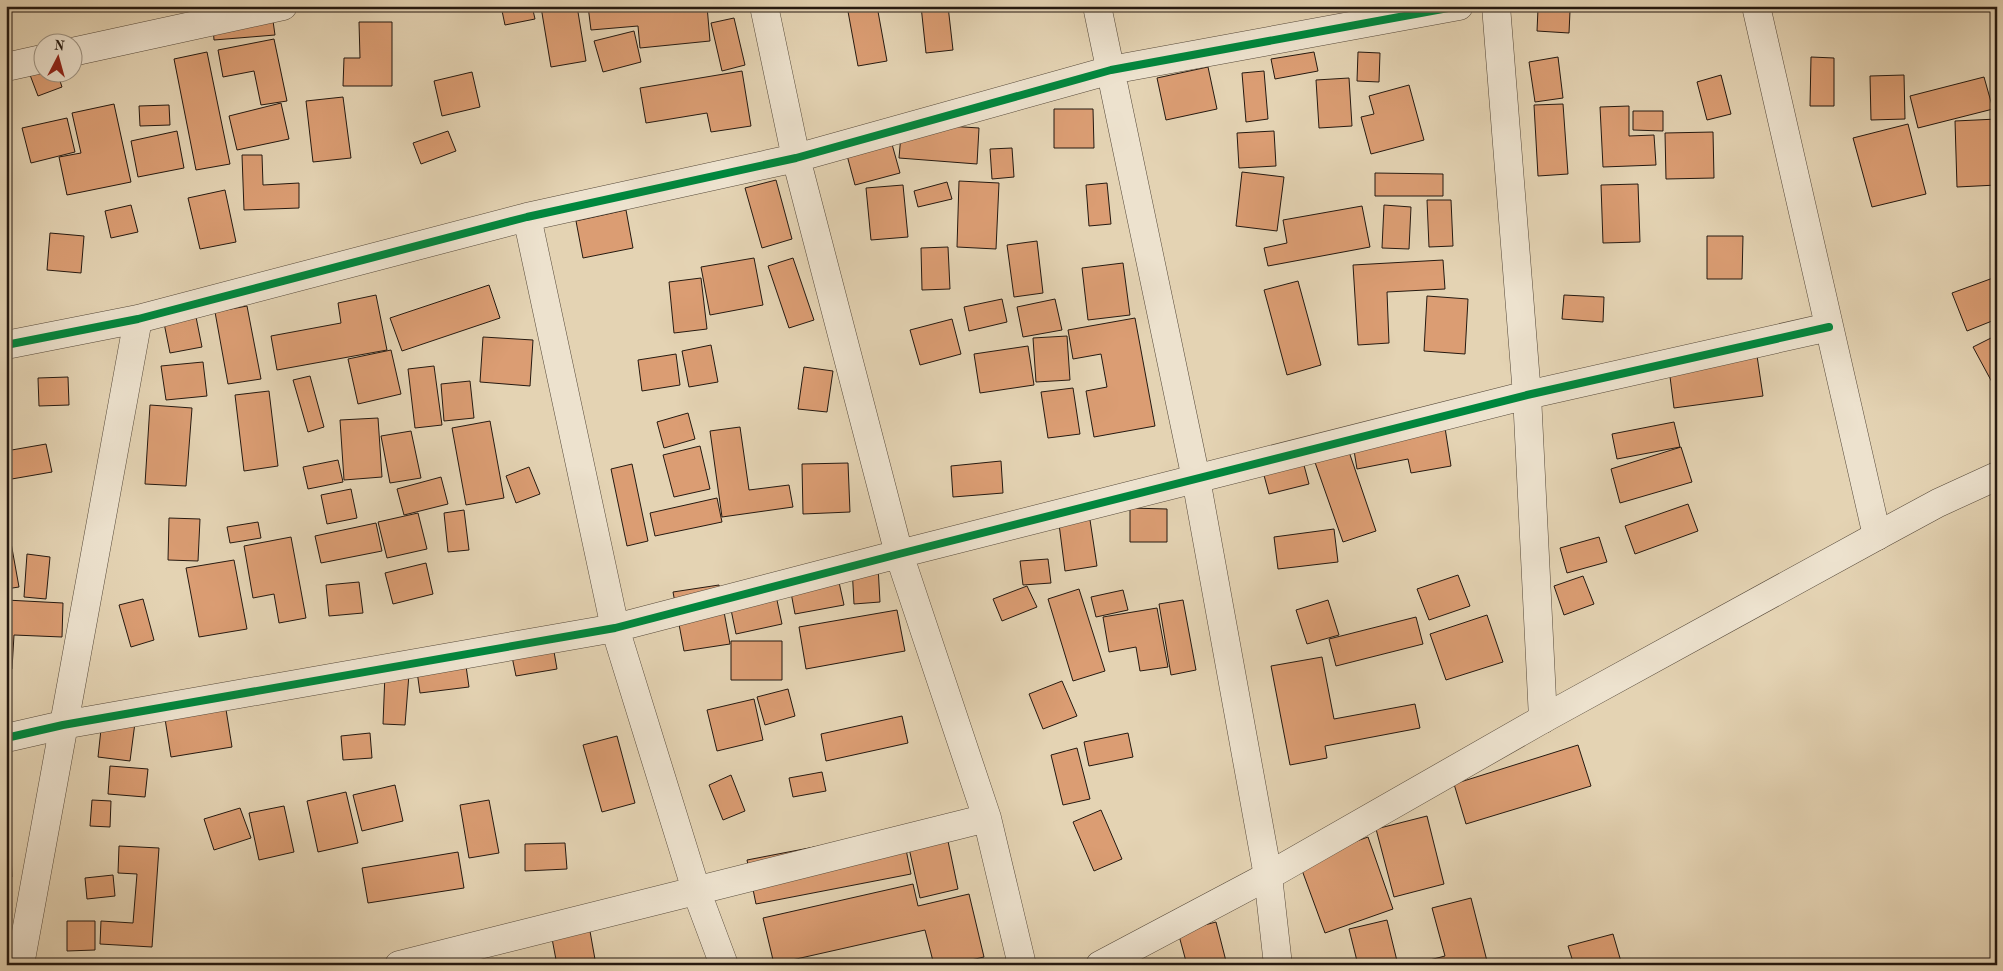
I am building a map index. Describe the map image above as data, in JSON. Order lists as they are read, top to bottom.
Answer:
{
  "north": "top"
}
